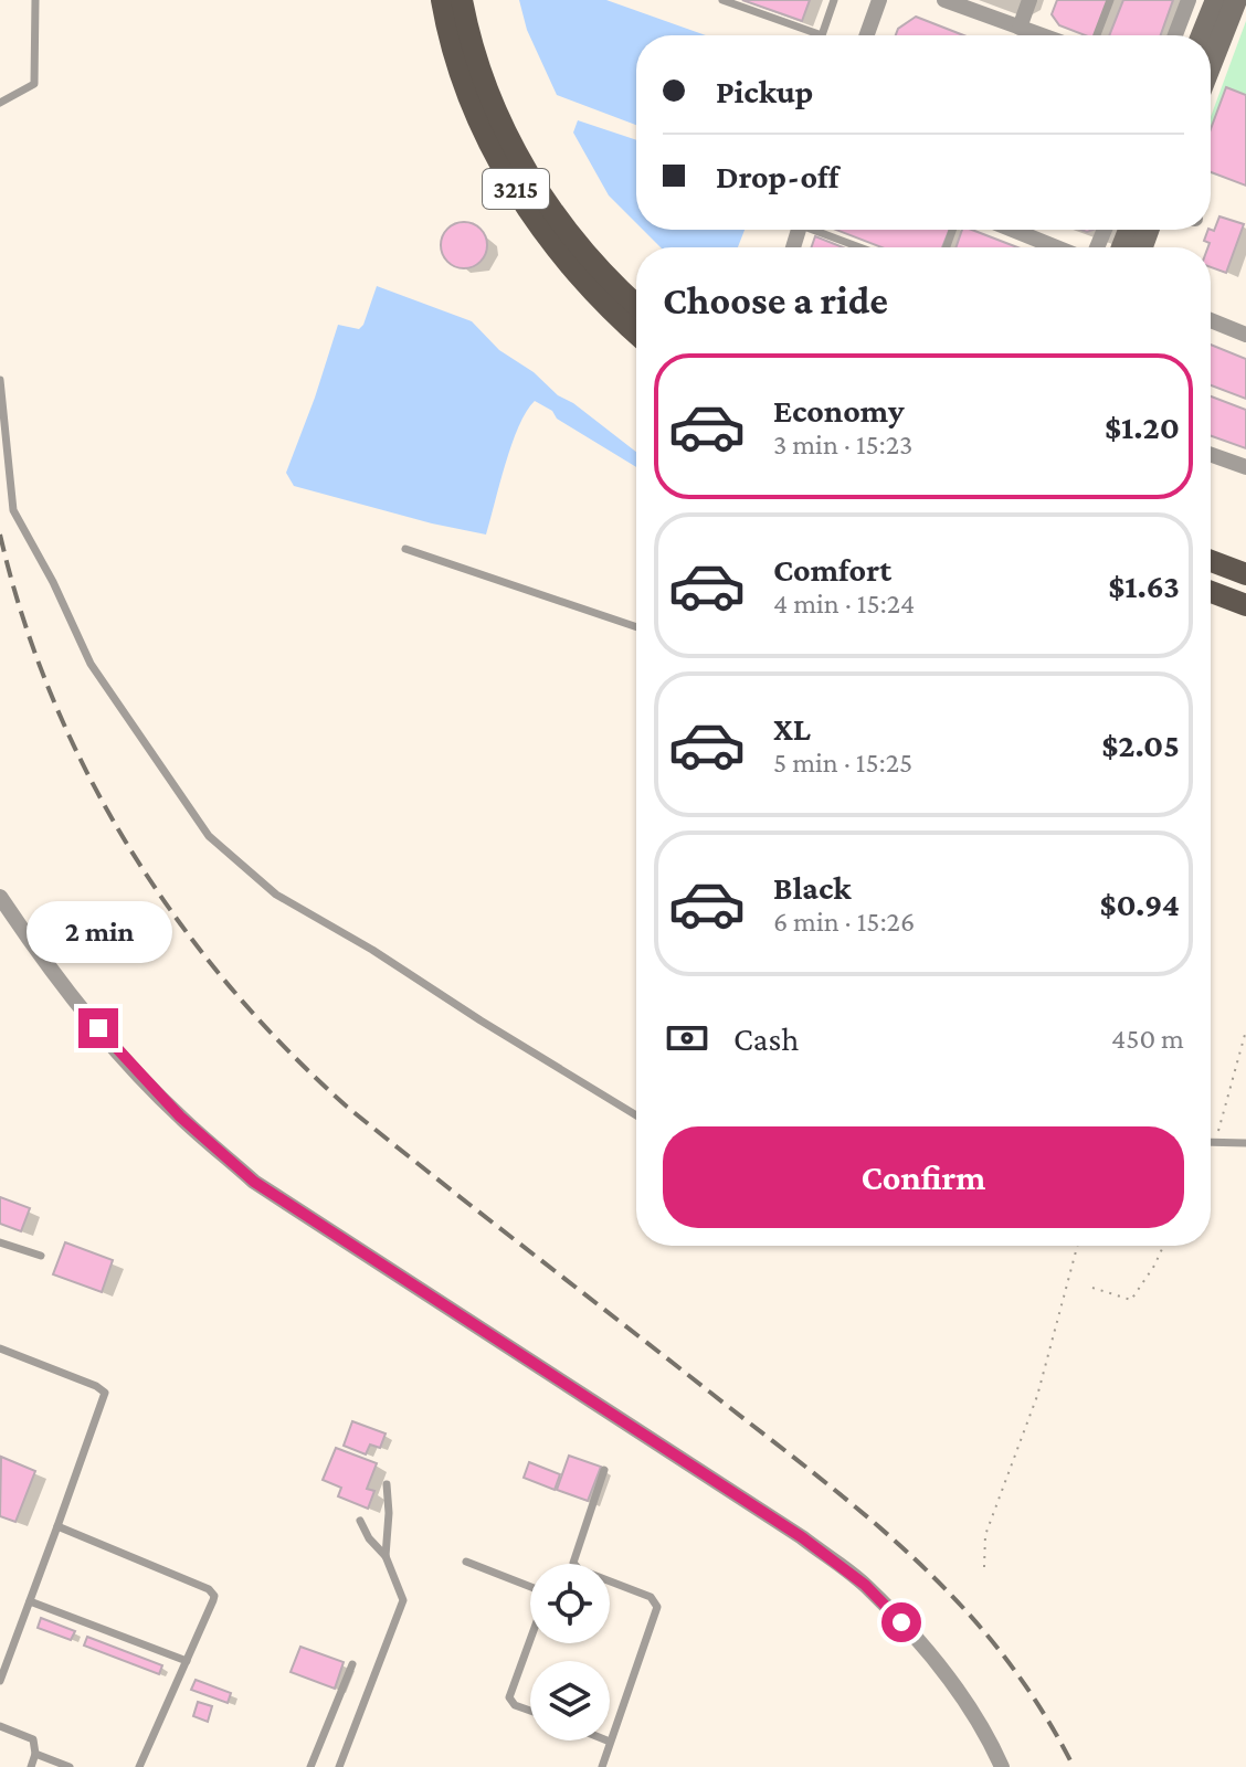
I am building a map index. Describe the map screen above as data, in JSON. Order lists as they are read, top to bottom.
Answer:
{
  "streets": {
    "main road": ["3215"]
  },
  "page": {
    "banner": ["Pickup", "Drop-off"],
    "heading": "Choose a ride",
    "list": [
      {
        "name": "Economy",
        "note": "3 min · 15:23",
        "value": "$1.20"
      },
      {
        "name": "Comfort",
        "note": "4 min · 15:24",
        "value": "$1.63"
      },
      {
        "name": "XL",
        "note": "5 min · 15:25",
        "value": "$2.05"
      },
      {
        "name": "Black",
        "note": "6 min · 15:26",
        "value": "$0.94"
      }
    ],
    "bubble": "2 min",
    "pay": ["Cash", "450 m"],
    "buttons": "Confirm"
  }
}
